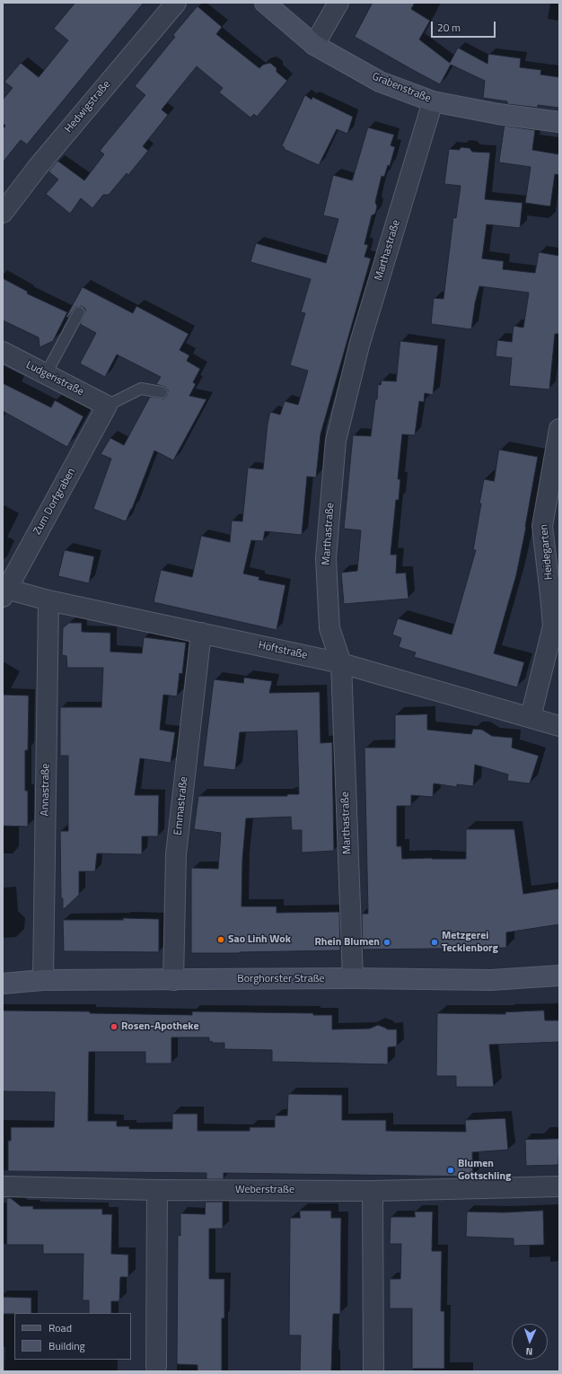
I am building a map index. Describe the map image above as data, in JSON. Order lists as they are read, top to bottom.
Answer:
{
  "streets": {
    "main road": ["Grabenstraße", "Borghorster Straße"],
    "street": [
      "Hedwigstraße",
      "Marthastraße",
      "Ludgeristraße",
      "Zum Dorfgraben",
      "Heidegarten",
      "Höftstraße",
      "Annastraße",
      "Emmastraße",
      "Weberstraße"
    ]
  },
  "crossings": [
    ["Grabenstraße", "Marthastraße"],
    ["Marthastraße", "Höftstraße"],
    ["Marthastraße", "Borghorster Straße"],
    ["Ludgeristraße", "Zum Dorfgraben"],
    ["Zum Dorfgraben", "Höftstraße"],
    ["Heidegarten", "Höftstraße"],
    ["Höftstraße", "Annastraße"],
    ["Höftstraße", "Emmastraße"],
    ["Annastraße", "Borghorster Straße"],
    ["Emmastraße", "Borghorster Straße"]
  ],
  "places": [
    "Sao Linh Wok",
    "Rhein Blumen",
    "Metzgerei Tecklenborg",
    "Rosen-Apotheke",
    "Blumen Gottschling"
  ],
  "legend": ["Road", "Building"],
  "scale_bar": "20 m",
  "north": "bottom"
}
